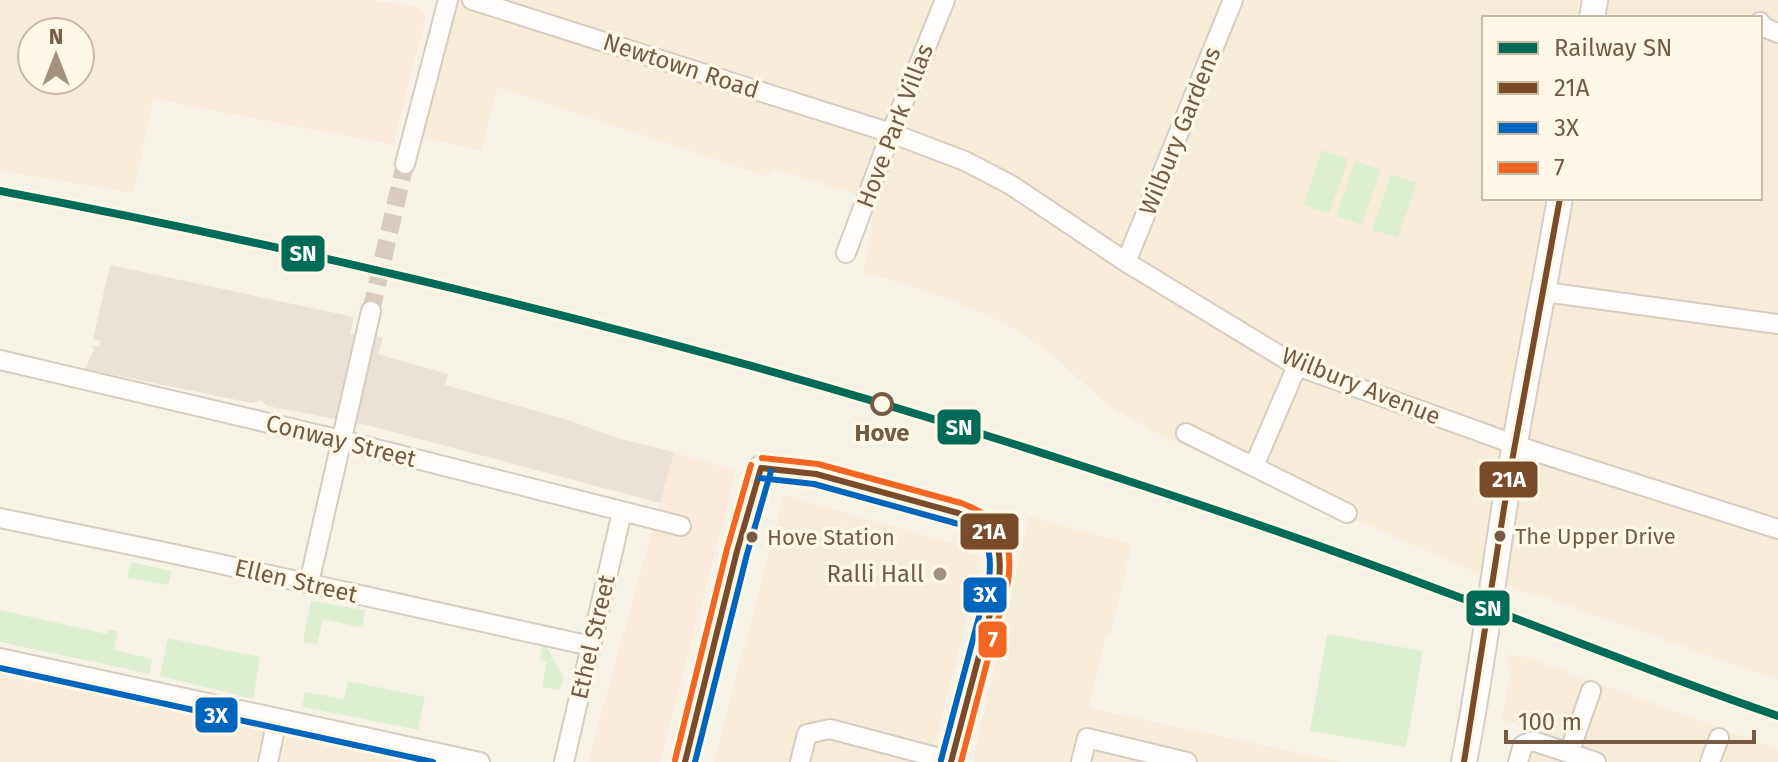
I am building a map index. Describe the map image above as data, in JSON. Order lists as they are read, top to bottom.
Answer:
{
  "streets": {
    "street": [
      "Newtown Road",
      "Hove Park Villas",
      "Wilbury Gardens",
      "Wilbury Avenue",
      "Conway Street",
      "Ellen Street",
      "Ethel Street"
    ]
  },
  "crossings": [
    ["Newtown Road", "Hove Park Villas"],
    ["Newtown Road", "Wilbury Avenue"],
    ["Hove Park Villas", "Wilbury Avenue"],
    ["Wilbury Gardens", "Wilbury Avenue"],
    ["Conway Street", "Ethel Street"],
    ["Ellen Street", "Ethel Street"]
  ],
  "places": [
    "Hove",
    "The Upper Drive",
    "Hove Station",
    "Ralli Hall"
  ],
  "lines": [
    "rail line SN",
    "transit line 21A",
    "transit line 7",
    "transit line 3X"
  ],
  "legend": [
    "Railway SN",
    "21A",
    "3X",
    "7"
  ],
  "scale_bar": "100 m",
  "north": "top"
}
